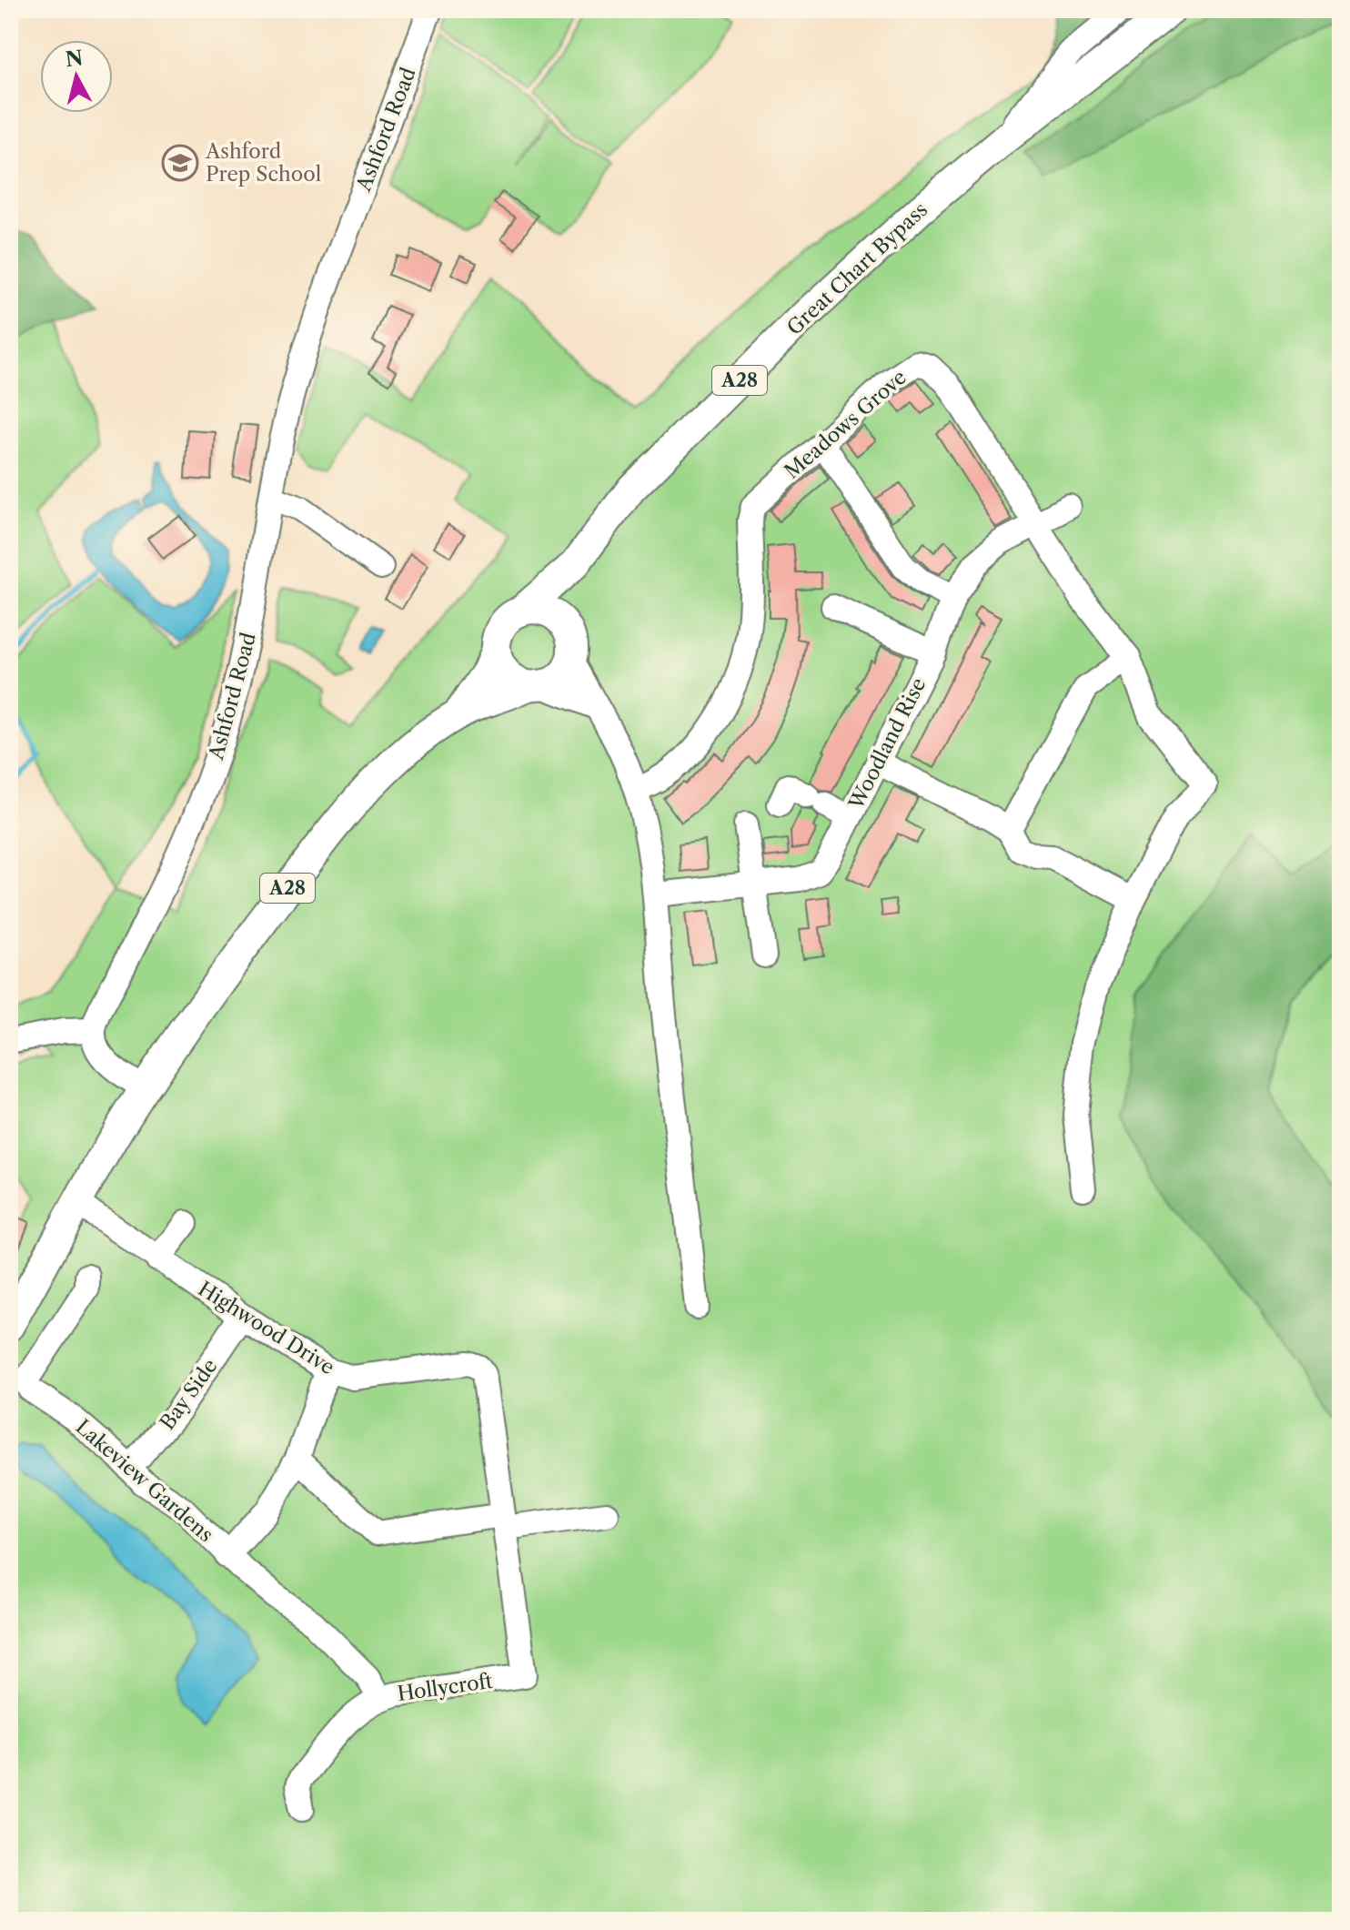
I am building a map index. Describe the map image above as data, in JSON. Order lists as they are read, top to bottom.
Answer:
{
  "streets": {
    "main road": ["Great Chart Bypass", "A28"],
    "street": [
      "Ashford Road",
      "Meadows Grove",
      "Woodland Rise",
      "Highwood Drive",
      "Bay Side",
      "Lakeview Gardens",
      "Hollycroft"
    ]
  },
  "crossings": [
    ["Great Chart Bypass", "A28"],
    ["A28", "Highwood Drive"],
    ["Meadows Grove", "Woodland Rise"],
    ["Highwood Drive", "Bay Side"],
    ["Highwood Drive", "Hollycroft"],
    ["Bay Side", "Lakeview Gardens"],
    ["Lakeview Gardens", "Hollycroft"]
  ],
  "places": {
    "school or university": ["Ashford Prep School"]
  },
  "north": "top"
}
